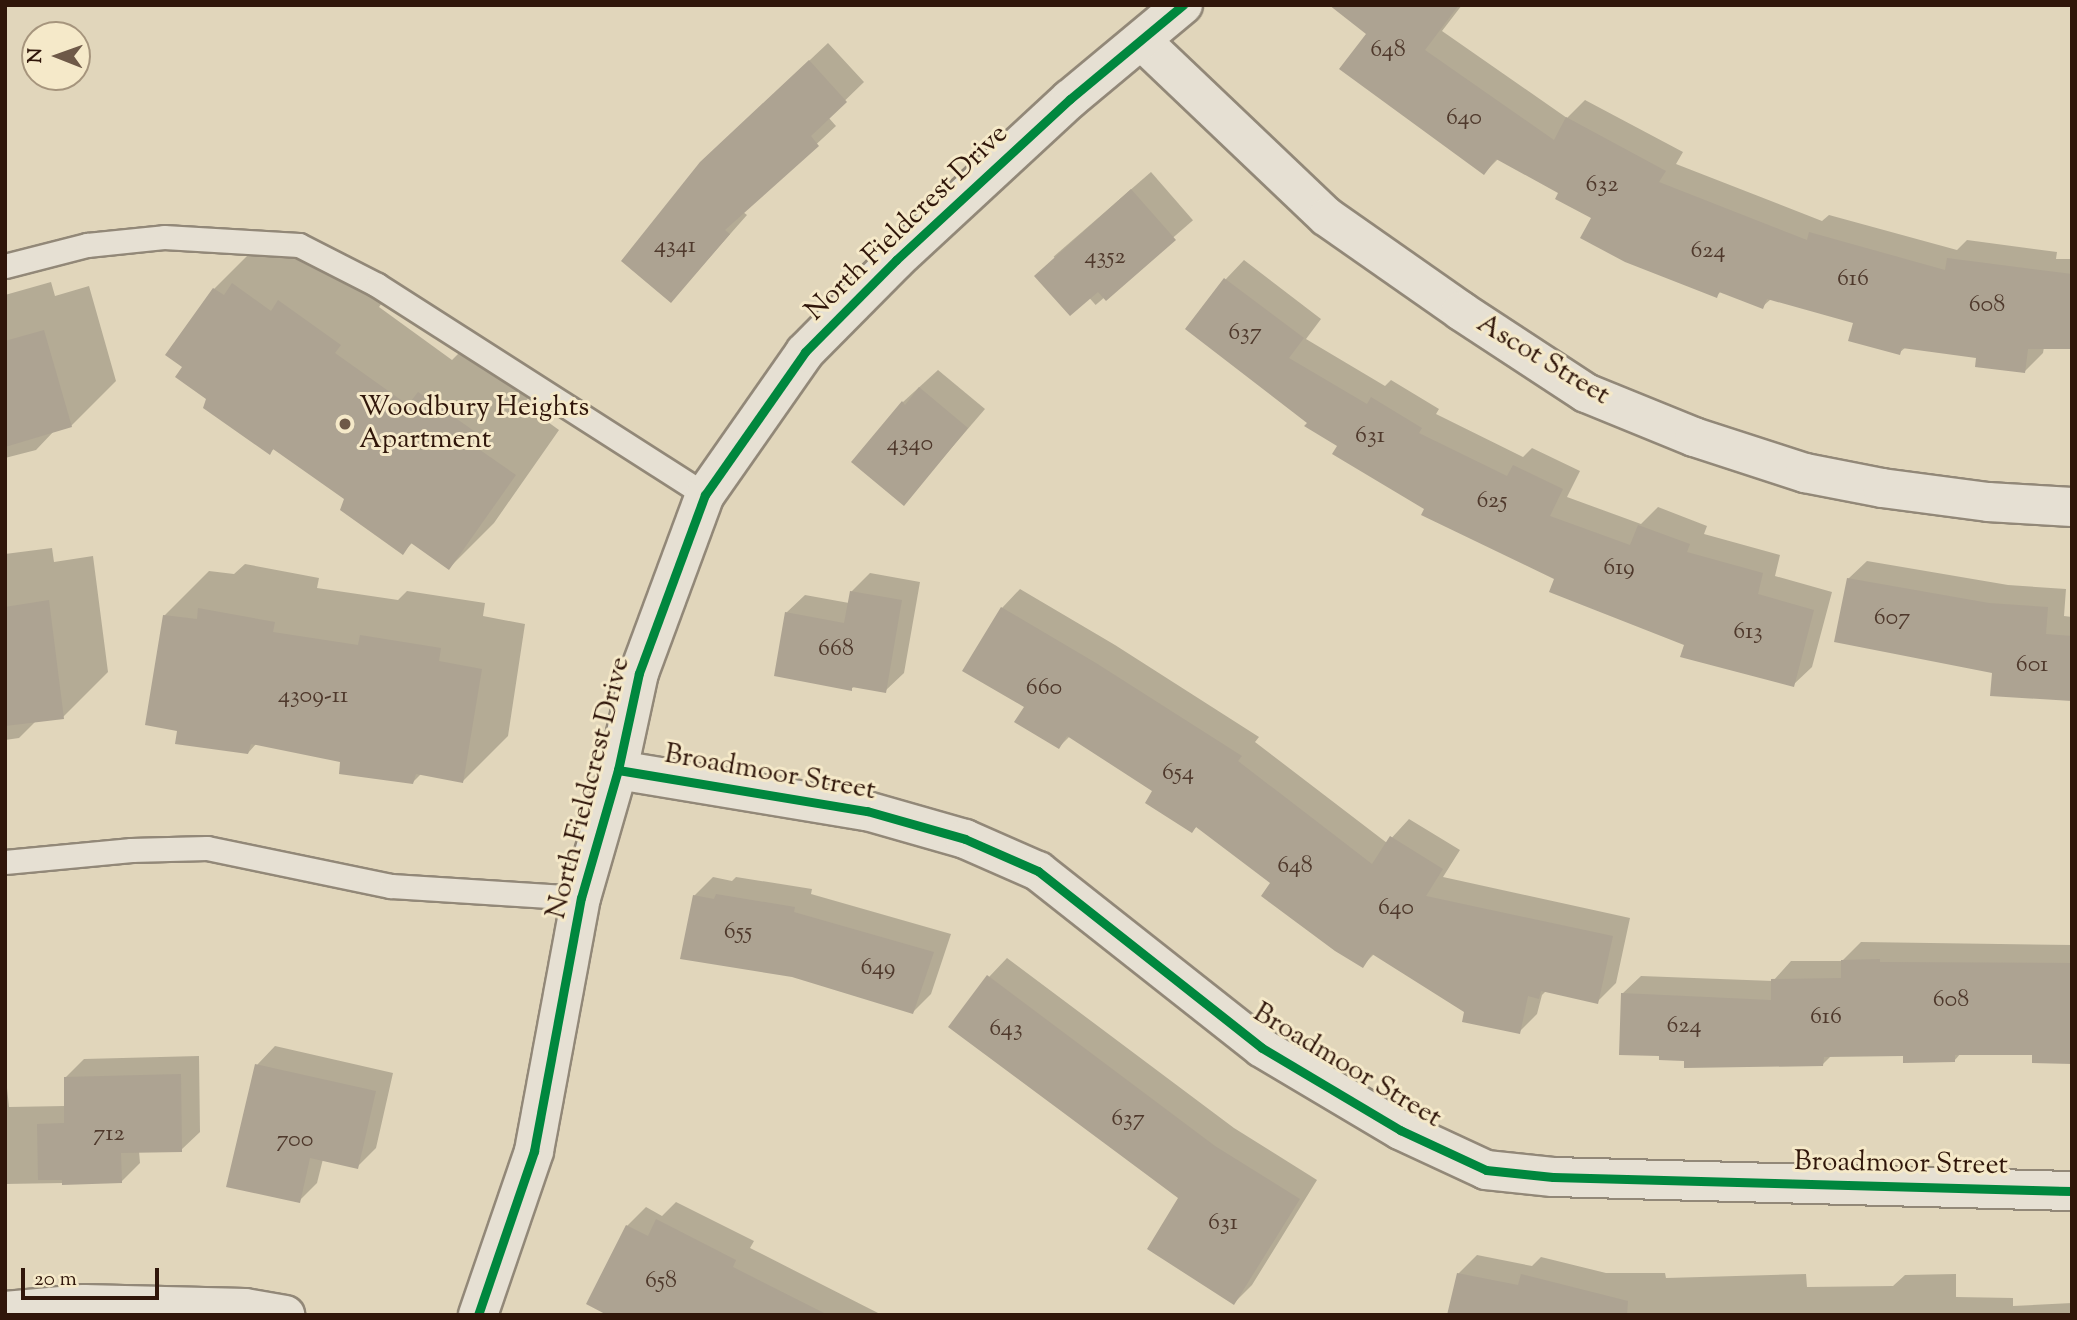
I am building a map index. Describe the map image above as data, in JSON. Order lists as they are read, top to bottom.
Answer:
{
  "streets": {
    "street": ["North Fieldcrest Drive", "Ascot Street", "Broadmoor Street"]
  },
  "crossings": [
    ["North Fieldcrest Drive", "Ascot Street"],
    ["North Fieldcrest Drive", "Broadmoor Street"]
  ],
  "places": ["Woodbury Heights Apartment"],
  "house_numbers": [
    "648",
    "640",
    "632",
    "4341",
    "624",
    "4352",
    "616",
    "608",
    "637",
    "631",
    "4340",
    "625",
    "619",
    "607",
    "613",
    "668",
    "601",
    "660",
    "4309-11",
    "654",
    "648",
    "640",
    "655",
    "649",
    "608",
    "616",
    "624",
    "643",
    "637",
    "712",
    "700",
    "631",
    "658"
  ],
  "scale_bar": "20 m",
  "north": "left"
}
